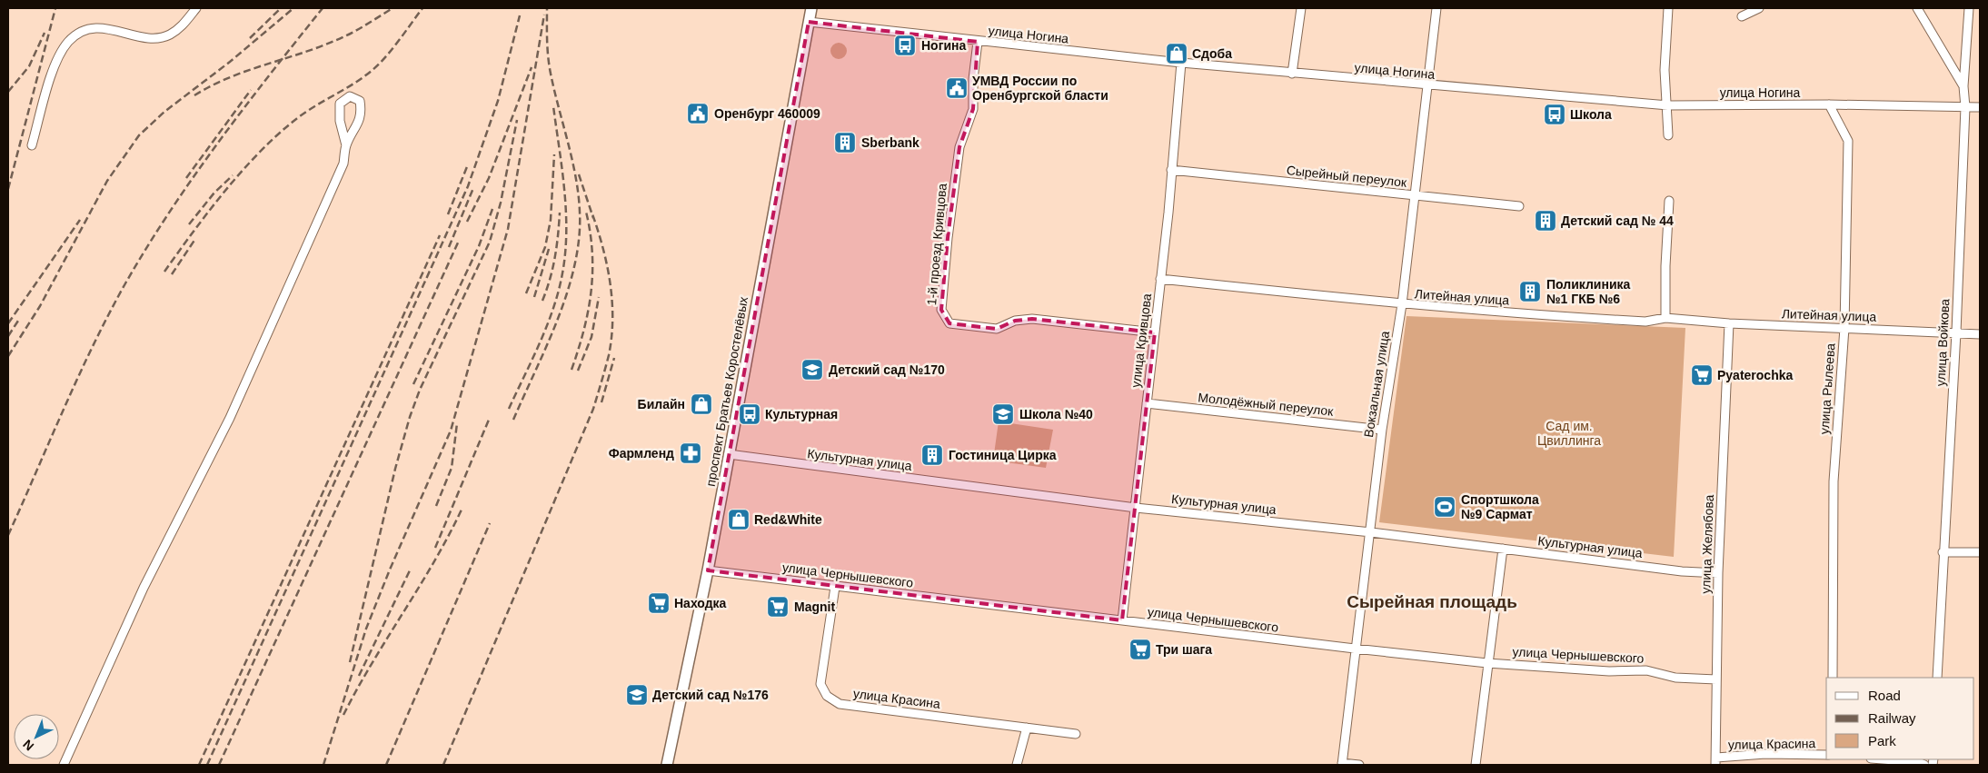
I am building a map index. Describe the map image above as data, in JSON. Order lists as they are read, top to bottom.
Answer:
{
  "streets": {
    "main road": ["проспект Братьев Коростелёвых"],
    "street": [
      "улица Ногина",
      "Сырейный переулок",
      "1-й проезд Кривцова",
      "Литейная улица",
      "улица Кривцова",
      "улица Войкова",
      "Вокзальная улица",
      "улица Рылеева",
      "Молодёжный переулок",
      "Культурная улица",
      "улица Желябова",
      "улица Чернышевского",
      "улица Красина"
    ]
  },
  "crossings": [
    ["улица Ногина", "1-й проезд Кривцова"],
    ["улица Ногина", "улица Кривцова"],
    ["улица Ногина", "улица Войкова"],
    ["улица Ногина", "Вокзальная улица"],
    ["улица Ногина", "улица Рылеева"],
    ["улица Ногина", "проспект Братьев Коростелёвых"],
    ["Сырейный переулок", "улица Кривцова"],
    ["Сырейный переулок", "Вокзальная улица"],
    ["1-й проезд Кривцова", "улица Кривцова"],
    ["Литейная улица", "улица Кривцова"],
    ["Литейная улица", "улица Войкова"],
    ["Литейная улица", "Вокзальная улица"],
    ["Литейная улица", "улица Рылеева"],
    ["Литейная улица", "улица Желябова"],
    ["улица Кривцова", "Молодёжный переулок"],
    ["улица Кривцова", "Культурная улица"],
    ["улица Кривцова", "улица Чернышевского"],
    ["Вокзальная улица", "Молодёжный переулок"],
    ["Вокзальная улица", "Культурная улица"],
    ["Вокзальная улица", "улица Чернышевского"],
    ["проспект Братьев Коростелёвых", "Культурная улица"],
    ["проспект Братьев Коростелёвых", "улица Чернышевского"],
    ["Культурная улица", "улица Желябова"],
    ["улица Желябова", "улица Чернышевского"],
    ["улица Желябова", "улица Красина"],
    ["улица Чернышевского", "улица Красина"]
  ],
  "districts": ["Сырейная площадь"],
  "parks": ["Сад им. Цвиллинга"],
  "places": {
    "bus stop": ["Ногина", "Школа", "Культурная"],
    "shop": ["Сдоба", "Билайн", "Red&White"],
    "public building": ["УМВД России по Оренбургской бласти", "Оренбург 460009"],
    "building": [
      "Sberbank",
      "Детский сад № 44",
      "Поликлиника №1 ГКБ №6",
      "Гостиница Цирка"
    ],
    "school or university": ["Детский сад №170", "Школа №40", "Детский сад №176"],
    "supermarket": [
      "Pyaterochka",
      "Находка",
      "Magnit",
      "Три шага"
    ],
    "pharmacy": ["Фармленд"],
    "sports": ["Спортшкола №9 Сармат"]
  },
  "legend": ["Road", "Railway", "Park"],
  "north": "bottom left"
}
